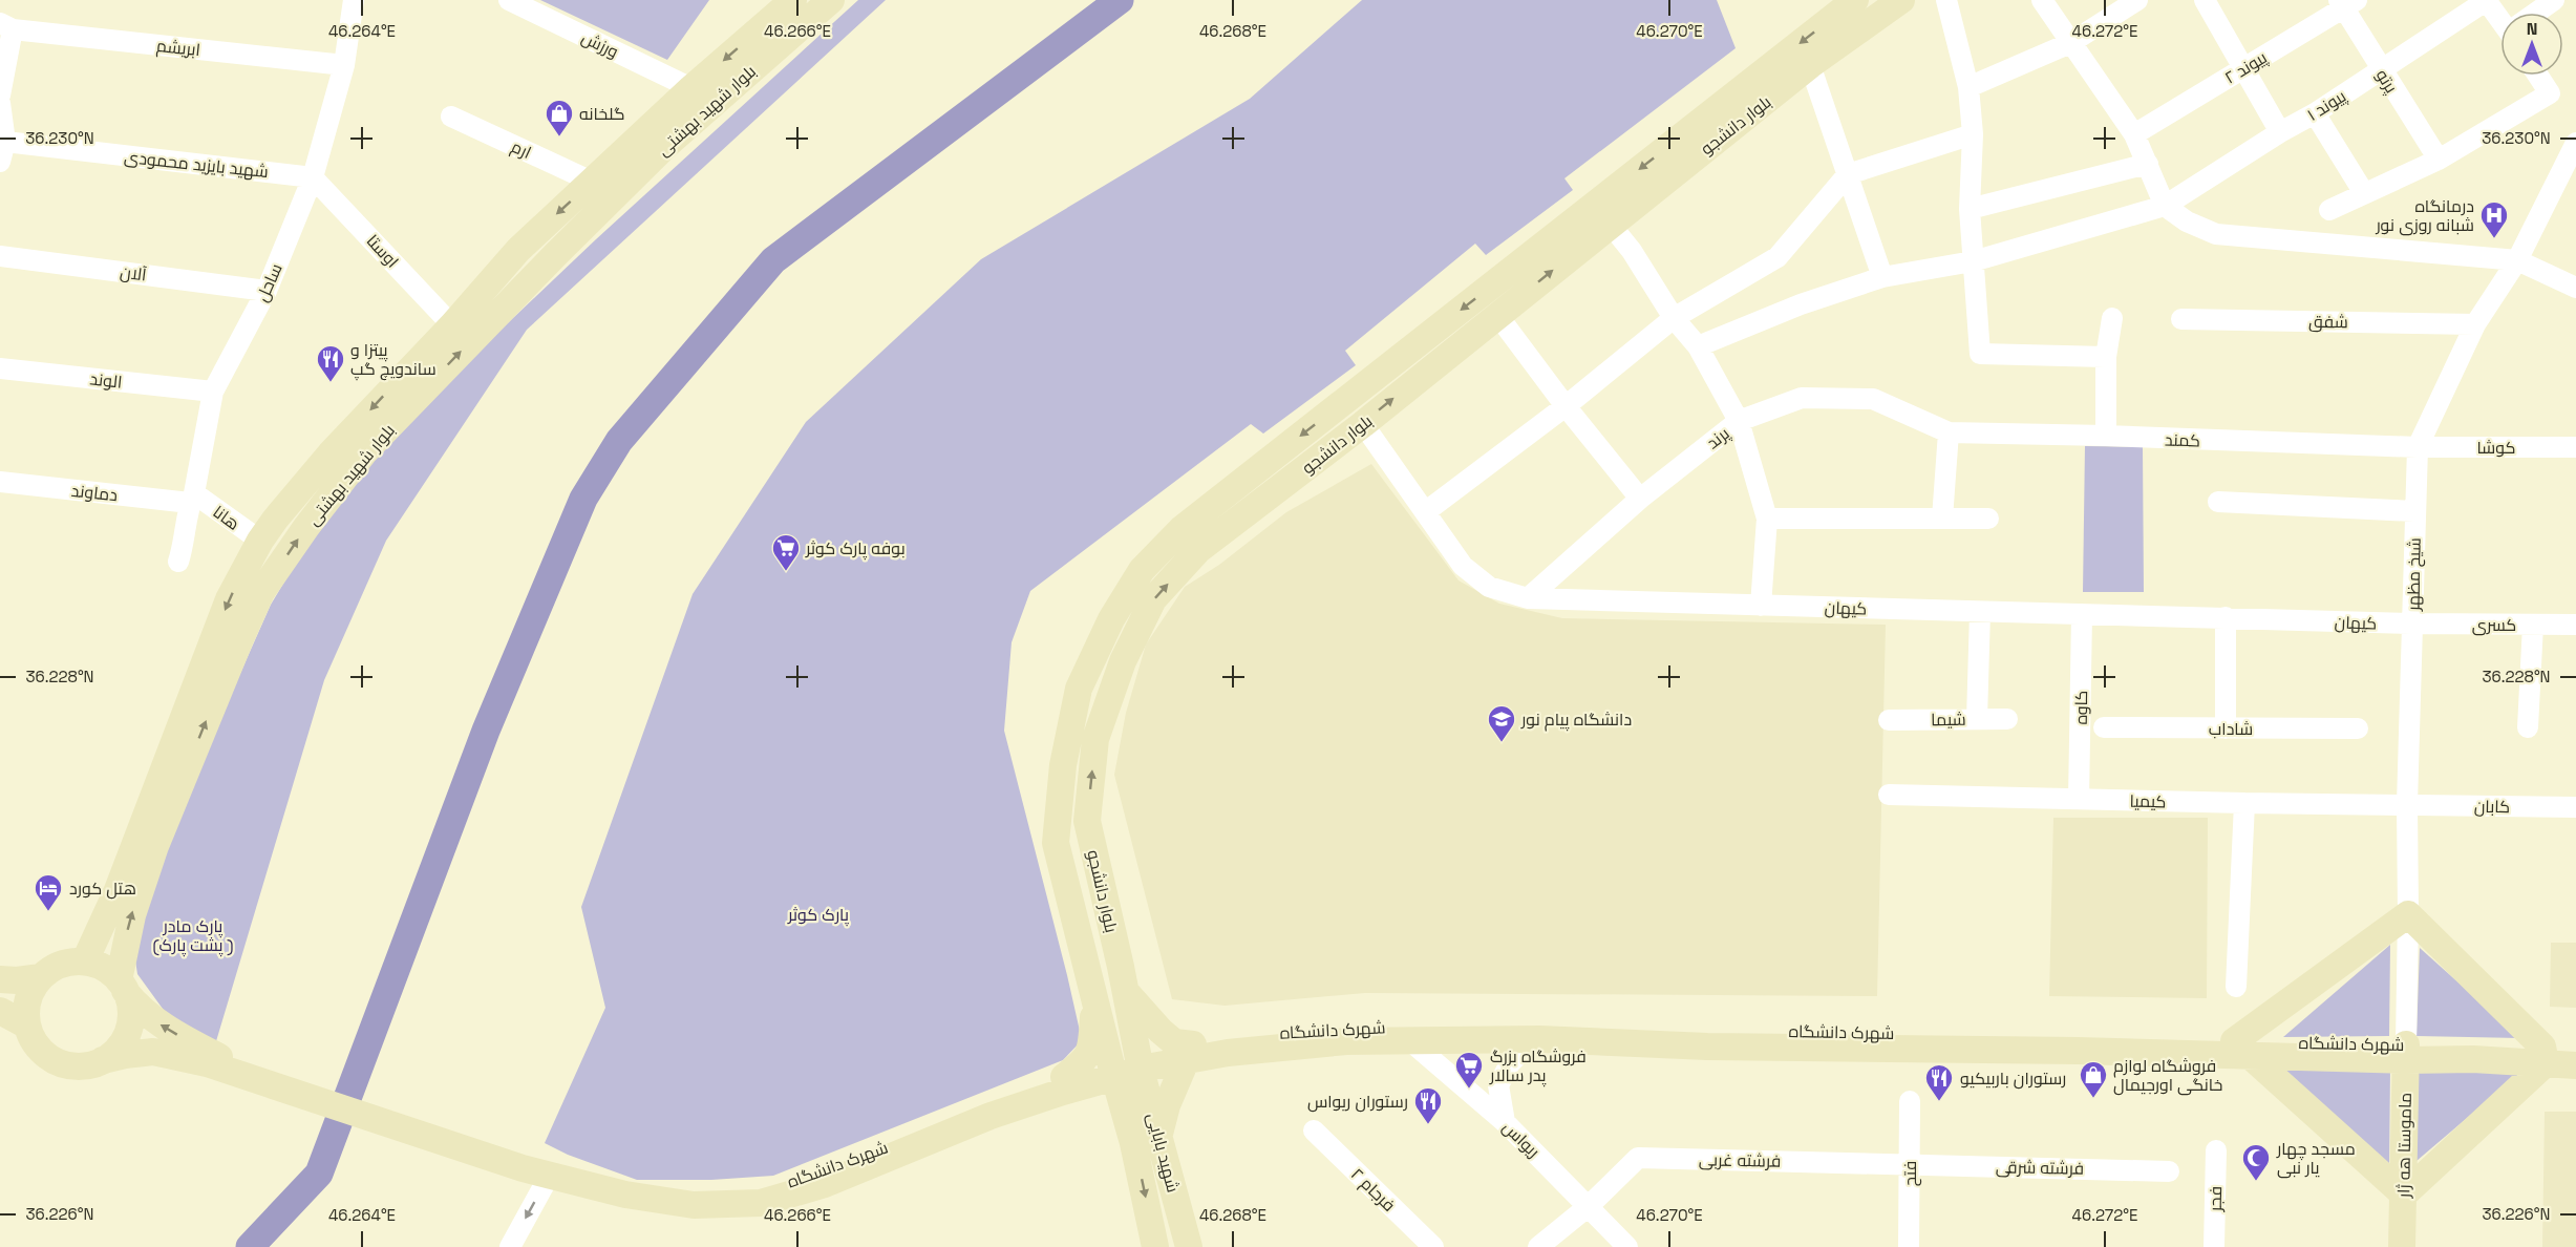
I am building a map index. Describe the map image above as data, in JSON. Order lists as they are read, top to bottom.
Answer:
{
  "streets": {
    "main road": [
      "بلوار شهید بهشتی",
      "بلوار دانشجو",
      "شهرک دانشگاه",
      "ماموستا هه ژار",
      "شهید بابایی"
    ],
    "street": [
      "ورزش",
      "ابریشم",
      "پیوند ۲",
      "پرتو",
      "پیوند ۱",
      "ارم",
      "شهید بایزید محمودی",
      "اوستا",
      "آلان",
      "ساحل",
      "شفق",
      "الوند",
      "پرند",
      "کمند",
      "کوشا",
      "دماوند",
      "هانا",
      "شیخ مظهر",
      "کیهان",
      "کسری",
      "کاوه",
      "شیما",
      "شاداب",
      "کیمیا",
      "کابان",
      "ریواس",
      "فرشته غربی",
      "فرشته شرقی",
      "فتح",
      "فرجام ۲",
      "فجر"
    ]
  },
  "crossings": [
    ["ورزش", "بلوار شهید بهشتی"],
    ["ابریشم", "ساحل"],
    ["پیوند ۲", "پرتو"],
    ["پرتو", "پیوند ۱"],
    ["بلوار شهید بهشتی", "ارم"],
    ["بلوار شهید بهشتی", "اوستا"],
    ["بلوار شهید بهشتی", "هانا"],
    ["بلوار دانشجو", "کیهان"],
    ["بلوار دانشجو", "شهید بابایی"],
    ["شهید بایزید محمودی", "اوستا"],
    ["شهید بایزید محمودی", "ساحل"],
    ["اوستا", "ساحل"],
    ["آلان", "ساحل"],
    ["ساحل", "الوند"],
    ["ساحل", "دماوند"],
    ["ساحل", "هانا"],
    ["شفق", "شیخ مظهر"],
    ["پرند", "کمند"],
    ["پرند", "کیهان"],
    ["کمند", "کوشا"],
    ["کمند", "شیخ مظهر"],
    ["کوشا", "شیخ مظهر"],
    ["دماوند", "هانا"],
    ["شیخ مظهر", "کیهان"],
    ["شیخ مظهر", "کسری"],
    ["شیخ مظهر", "کیمیا"],
    ["شیخ مظهر", "کابان"],
    ["شیخ مظهر", "ماموستا هه ژار"],
    ["کیهان", "کسری"],
    ["کیهان", "کاوه"],
    ["کاوه", "کیمیا"],
    ["کیمیا", "کابان"],
    ["ریواس", "فرشته غربی"],
    ["فرشته غربی", "فرشته شرقی"],
    ["فرشته غربی", "فتح"],
    ["فرشته شرقی", "فتح"]
  ],
  "parks": ["پارک کوثر", "پارک مادر (پشت پارک )"],
  "places": {
    "shop": ["گلخانه", "فروشگاه لوازم خانگی اورجیمال"],
    "hospital": ["درمانگاه شبانه روزی نور"],
    "restaurant": ["پیتزا و ساندویچ گپ", "رستوران باربیکیو", "رستوران ریواس"],
    "supermarket": ["بوفه پارک کوثر", "فروشگاه بزرگ پدر سالار"],
    "school or university": ["دانشگاه پیام نور"],
    "hotel": ["هتل کورد"],
    "mosque": ["مسجد چهار یار نبی"]
  },
  "north": "top",
  "coordinates": [
    "46.264°E",
    "46.266°E",
    "46.268°E",
    "46.270°E",
    "46.272°E",
    "36.230°N",
    "36.228°N",
    "36.226°N"
  ]
}
